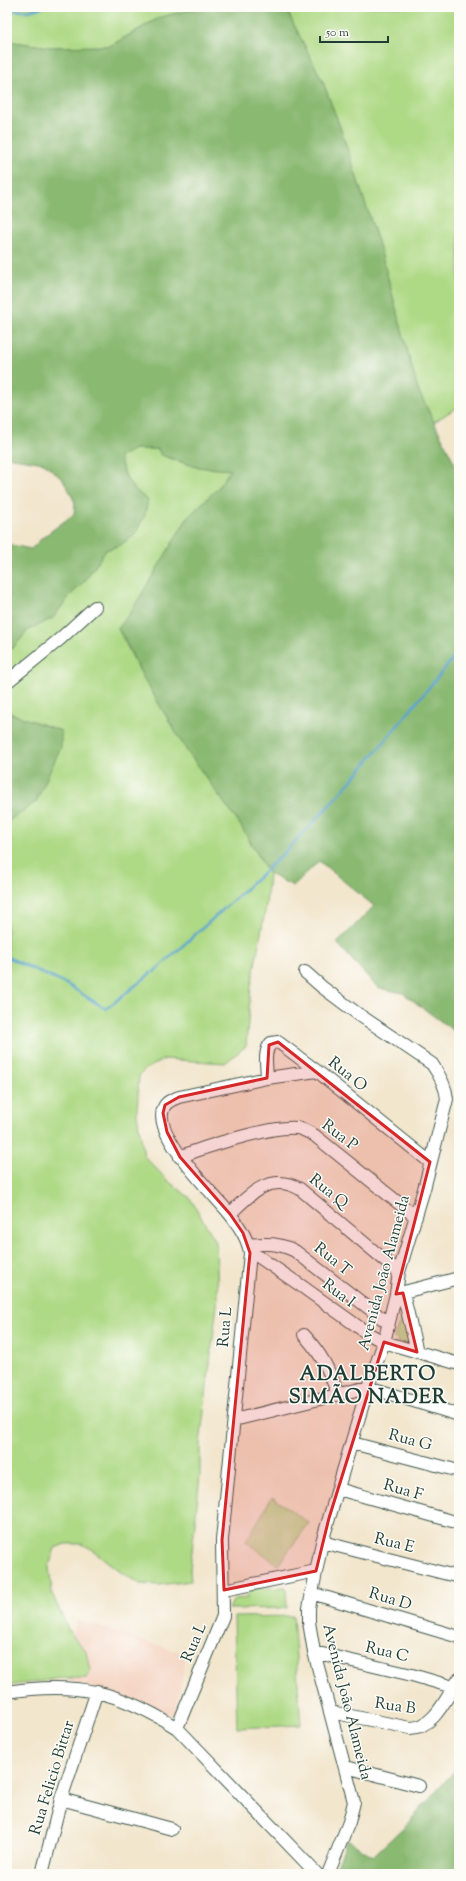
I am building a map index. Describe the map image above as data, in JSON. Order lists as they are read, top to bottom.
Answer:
{
  "streets": {
    "street": [
      "Rua O",
      "Rua P",
      "Rua Q",
      "Rua T",
      "Avenida João Alameida",
      "Rua I",
      "Rua L",
      "Rua G",
      "Rua F",
      "Rua E",
      "Rua D",
      "Rua C",
      "Rua B",
      "Rua Felicio Bittar"
    ]
  },
  "crossings": [
    ["Rua O", "Avenida João Alameida"],
    ["Rua P", "Avenida João Alameida"],
    ["Rua Q", "Avenida João Alameida"],
    ["Rua T", "Avenida João Alameida"],
    ["Rua T", "Rua I"],
    ["Rua T", "Rua L"],
    ["Avenida João Alameida", "Rua I"],
    ["Avenida João Alameida", "Rua G"],
    ["Avenida João Alameida", "Rua F"],
    ["Avenida João Alameida", "Rua E"],
    ["Avenida João Alameida", "Rua D"],
    ["Avenida João Alameida", "Rua C"],
    ["Avenida João Alameida", "Rua B"],
    ["Rua I", "Rua L"],
    ["Rua C", "Rua B"]
  ],
  "districts": ["ADALBERTO SIMÃO NADER"],
  "scale_bar": "50 m"
}
